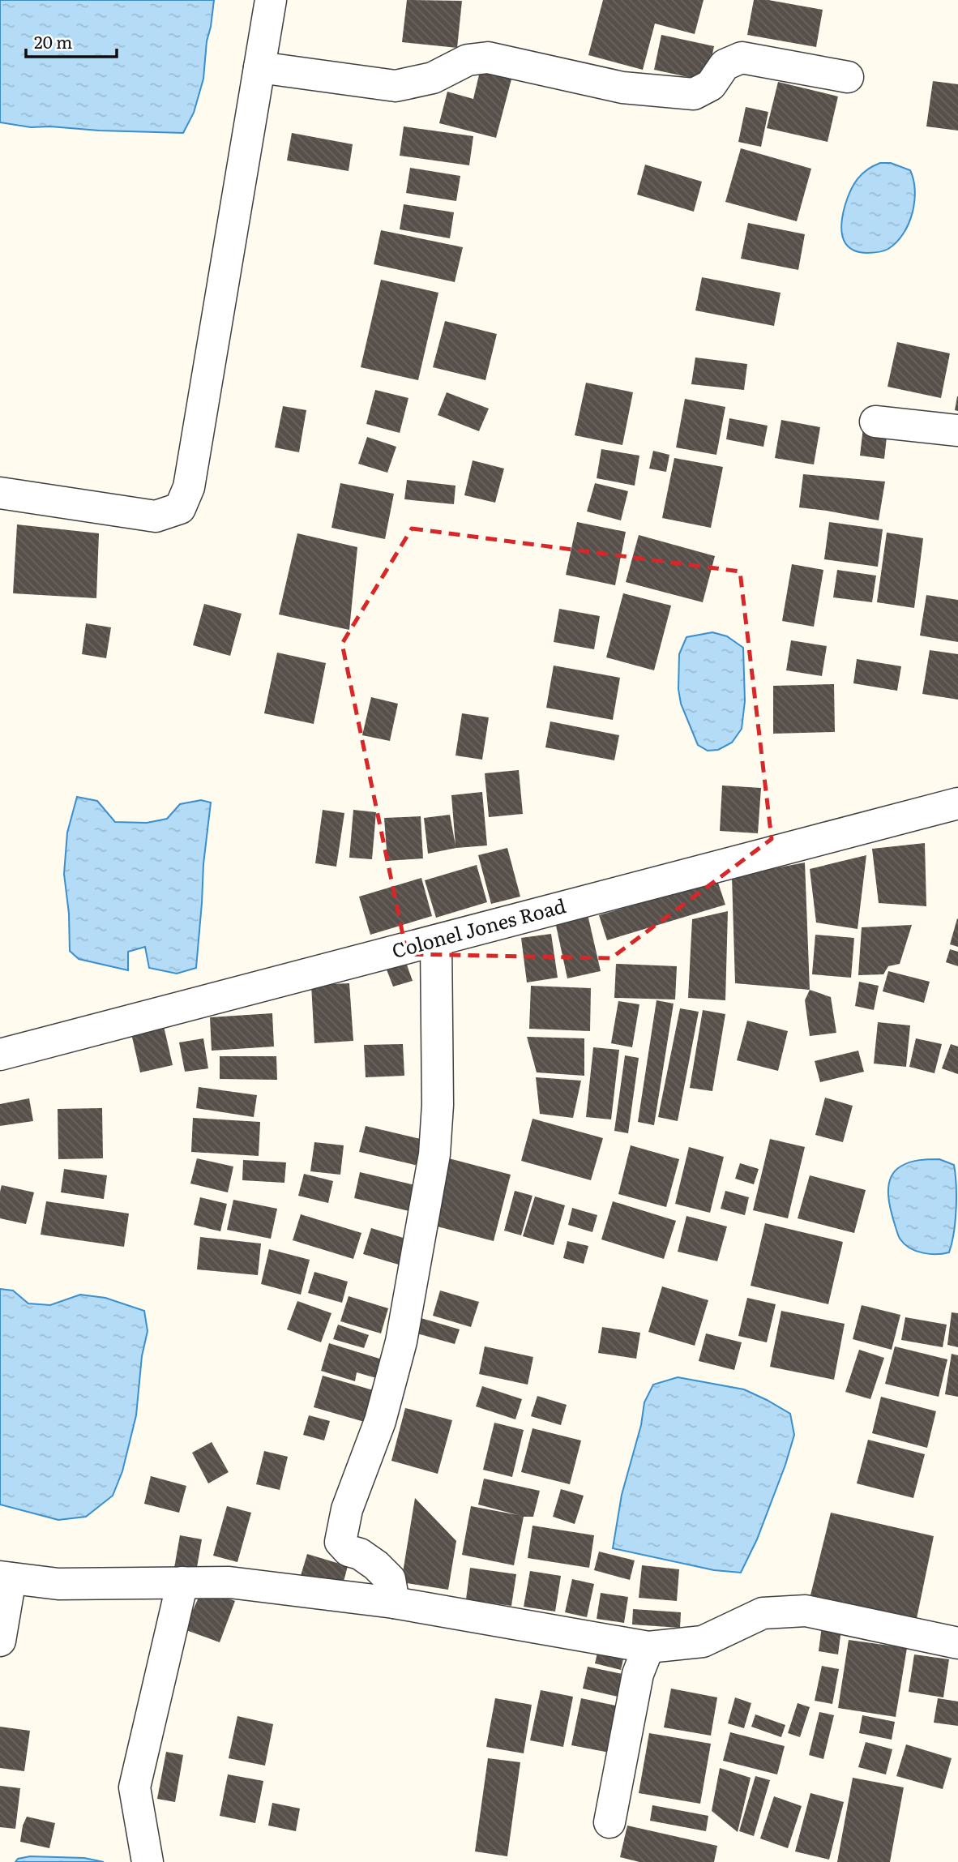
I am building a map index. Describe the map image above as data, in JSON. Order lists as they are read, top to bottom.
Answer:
{
  "streets": {
    "street": ["Colonel Jones Road"]
  },
  "scale_bar": "20 m"
}
